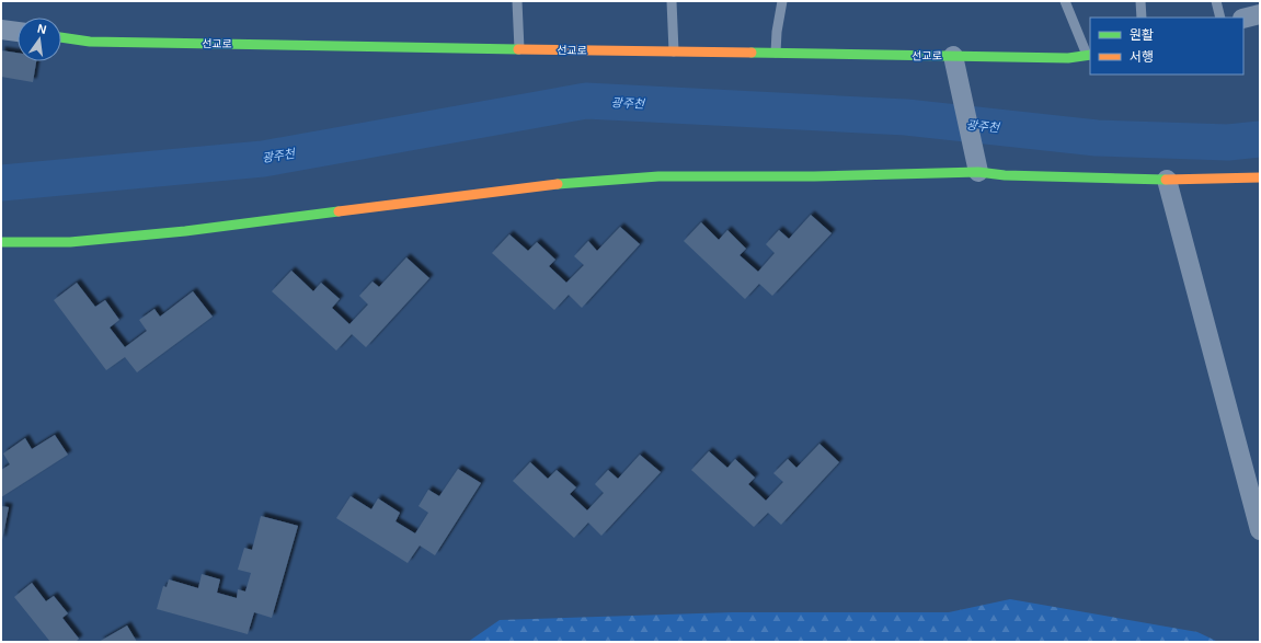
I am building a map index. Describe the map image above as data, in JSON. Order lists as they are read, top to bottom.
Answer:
{
  "streets": {
    "street": ["선교로"]
  },
  "water": ["광주천"],
  "legend": ["원활", "서행"],
  "north": "top"
}
